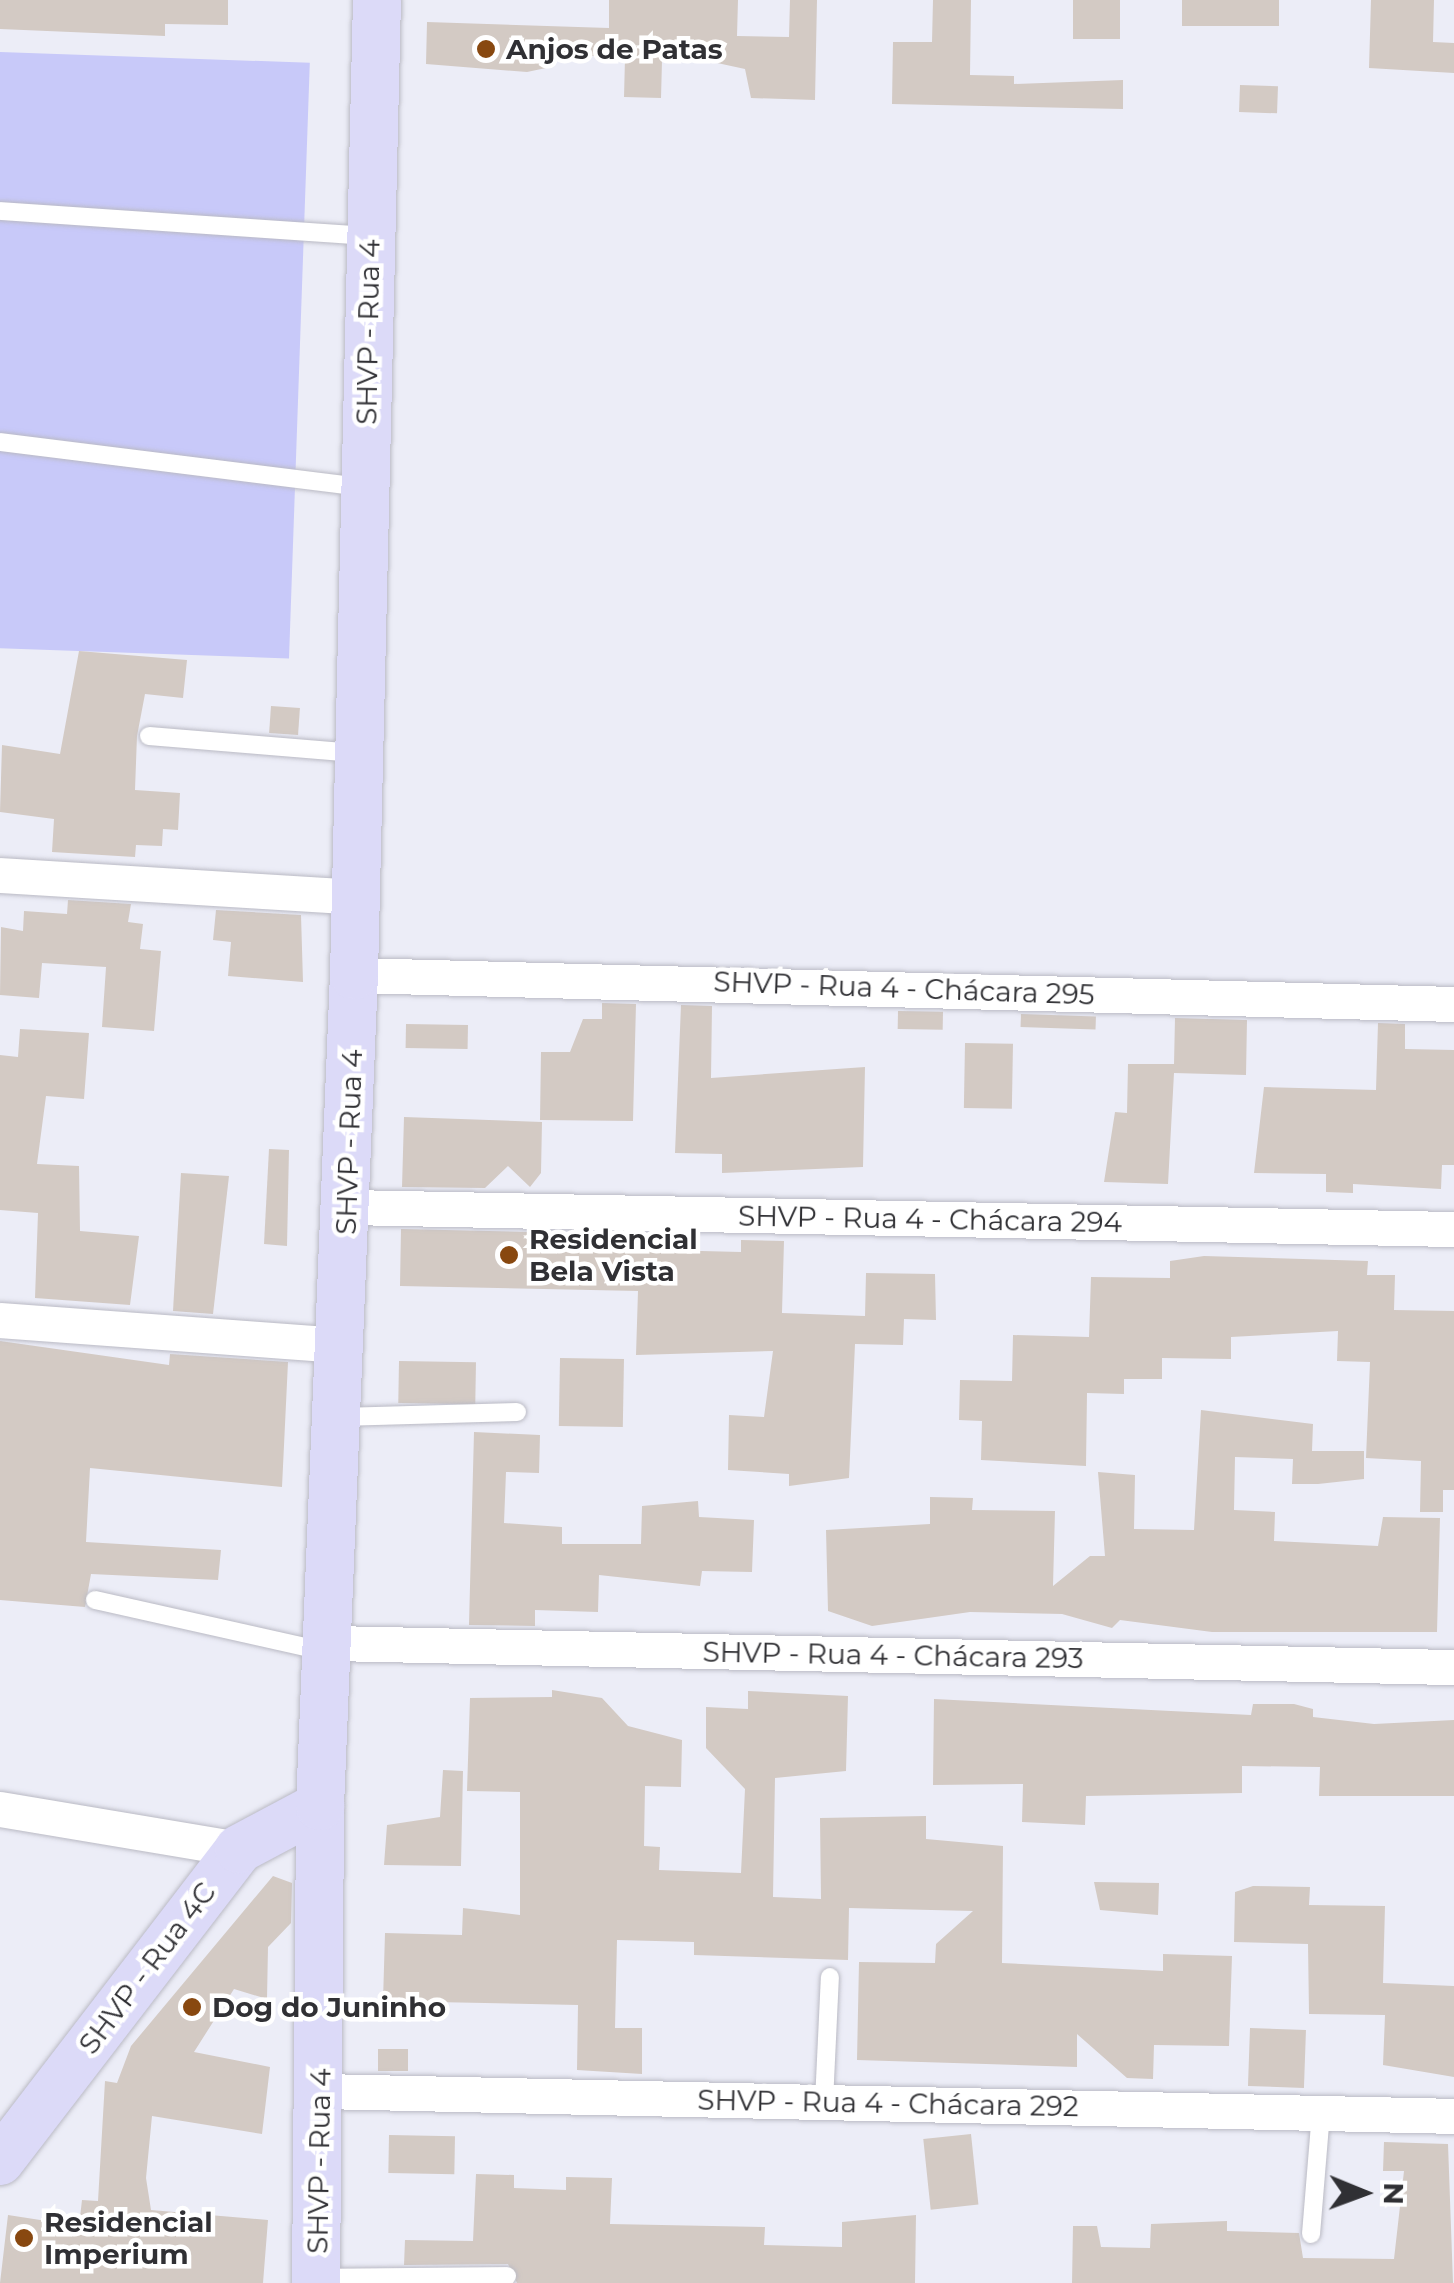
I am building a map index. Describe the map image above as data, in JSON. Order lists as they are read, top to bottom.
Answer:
{
  "streets": {
    "street": [
      "SHVP - Rua 4",
      "SHVP - Rua 4 - Chácara 295",
      "SHVP - Rua 4 - Chácara 294",
      "SHVP - Rua 4 - Chácara 293",
      "SHVP - Rua 4C",
      "SHVP - Rua 4 - Chácara 292"
    ]
  },
  "crossings": [
    ["SHVP - Rua 4", "SHVP - Rua 4 - Chácara 295"],
    ["SHVP - Rua 4", "SHVP - Rua 4 - Chácara 294"],
    ["SHVP - Rua 4", "SHVP - Rua 4 - Chácara 293"],
    ["SHVP - Rua 4", "SHVP - Rua 4C"],
    ["SHVP - Rua 4", "SHVP - Rua 4 - Chácara 292"]
  ],
  "places": [
    "Anjos de Patas",
    "Residencial Bela Vista",
    "Dog do Juninho",
    "Residencial Imperium"
  ],
  "north": "right"
}
